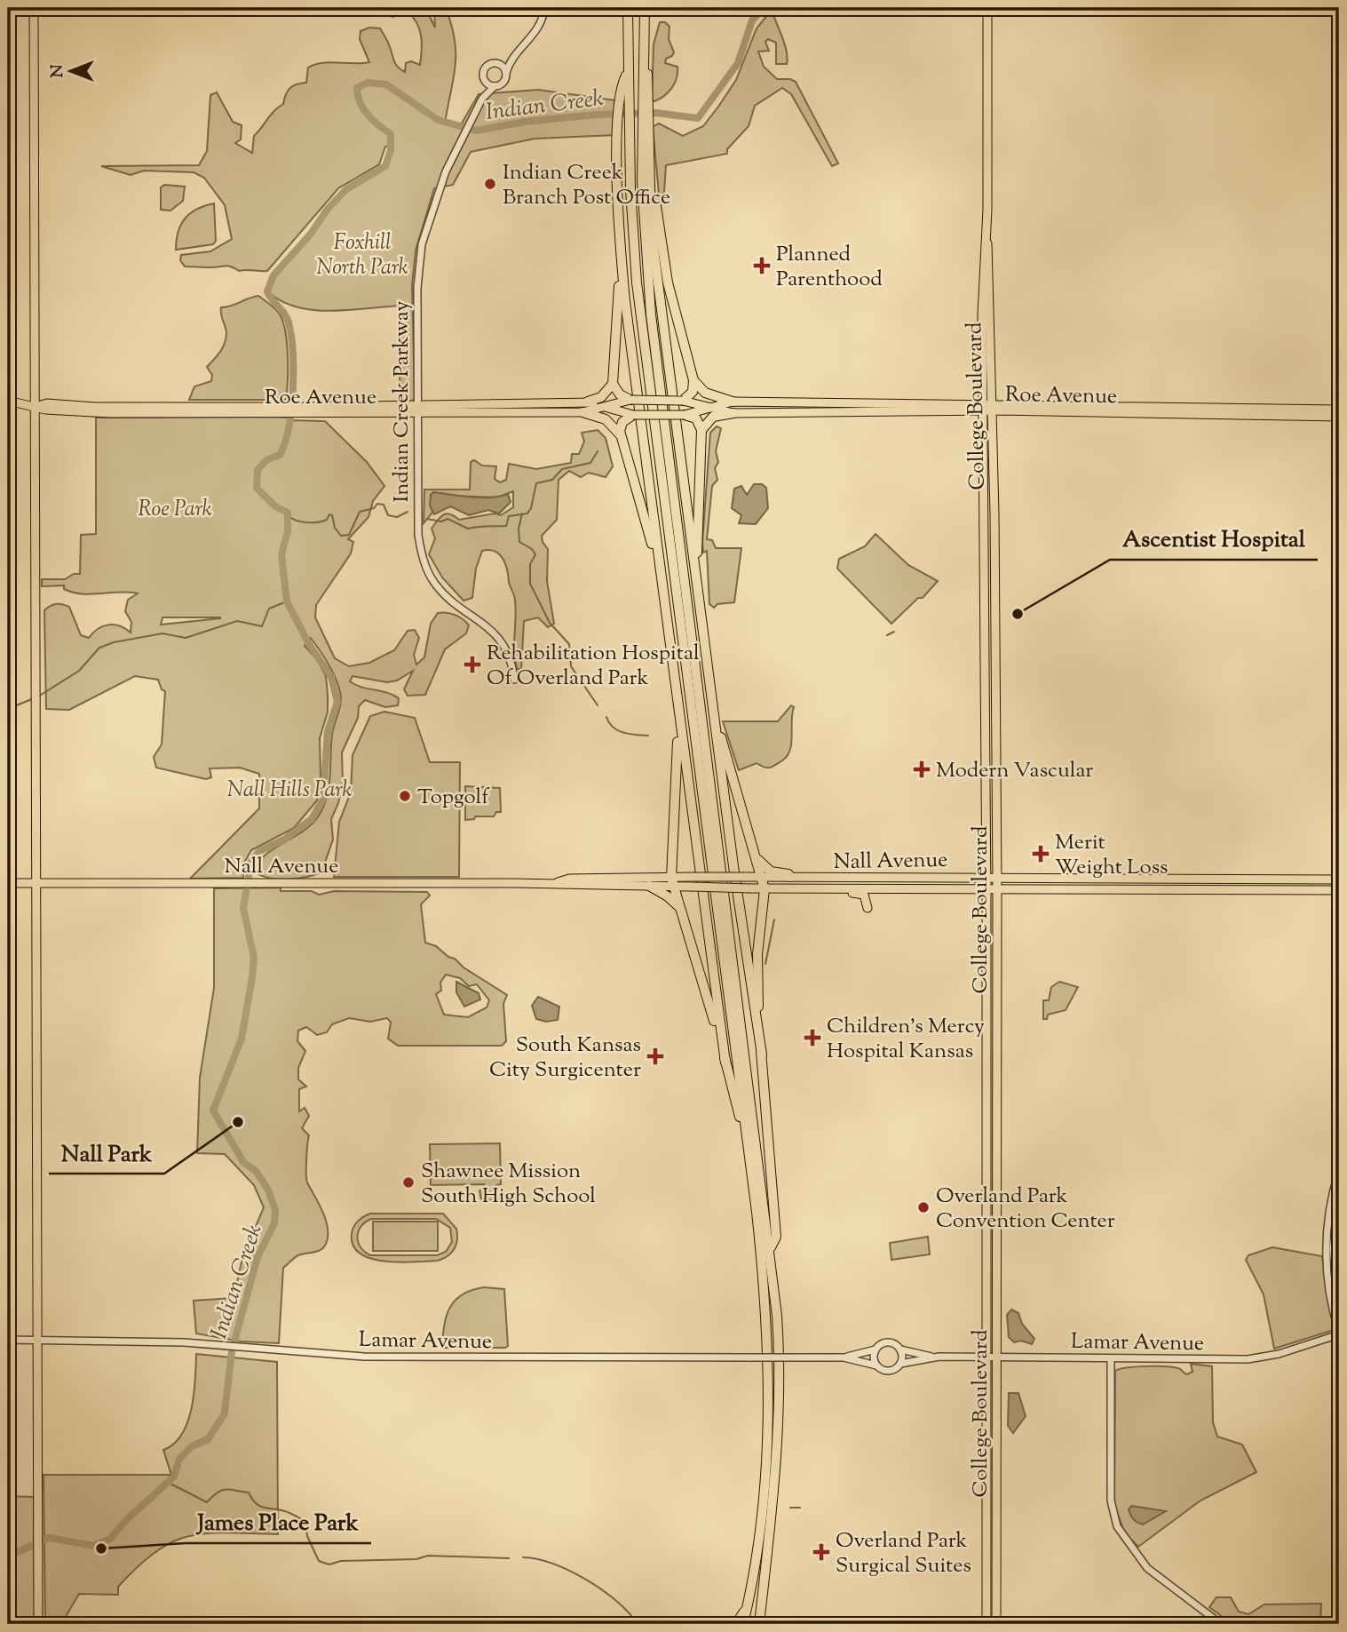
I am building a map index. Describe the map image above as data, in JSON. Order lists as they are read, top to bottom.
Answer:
{
  "streets": {
    "main road": ["Roe Avenue", "College Boulevard", "Nall Avenue"],
    "street": ["Indian Creek Parkway", "Lamar Avenue"]
  },
  "crossings": [
    ["Roe Avenue", "Indian Creek Parkway"],
    ["Roe Avenue", "College Boulevard"],
    ["College Boulevard", "Nall Avenue"],
    ["College Boulevard", "Lamar Avenue"]
  ],
  "water": ["Indian Creek"],
  "parks": ["Foxhill North Park", "Roe Park", "Nall Hills Park"],
  "places": {
    "other": [
      "Indian Creek Branch Post Office",
      "Ascentist Hospital",
      "Topgolf",
      "Nall Park",
      "Shawnee Mission South High School",
      "Overland Park Convention Center",
      "James Place Park"
    ],
    "health": [
      "Planned Parenthood",
      "Rehabilitation Hospital Of Overland Park",
      "Modern Vascular",
      "Merit Weight Loss",
      "Children's Mercy Hospital Kansas",
      "South Kansas City Surgicenter",
      "Overland Park Surgical Suites"
    ]
  },
  "north": "left"
}
